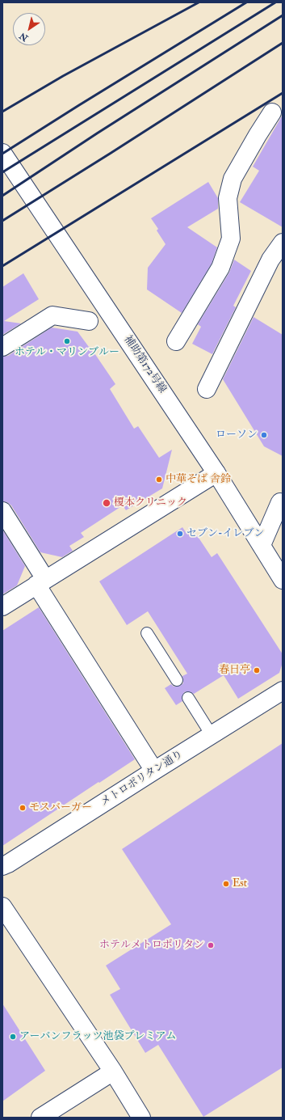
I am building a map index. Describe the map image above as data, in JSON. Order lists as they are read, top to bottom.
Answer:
{
  "streets": {
    "street": ["補助第172号線", "メトロポリタン通り"]
  },
  "places": [
    "ホテル・マリンブルー",
    "ローソン",
    "中華そば 舎鈴",
    "榎本クリニック",
    "セブン-イレブン",
    "春日亭",
    "モスバーガー",
    "Est",
    "ホテルメトロポリタン",
    "アーバンフラッツ池袋プレミアム"
  ],
  "north": "bottom left"
}
